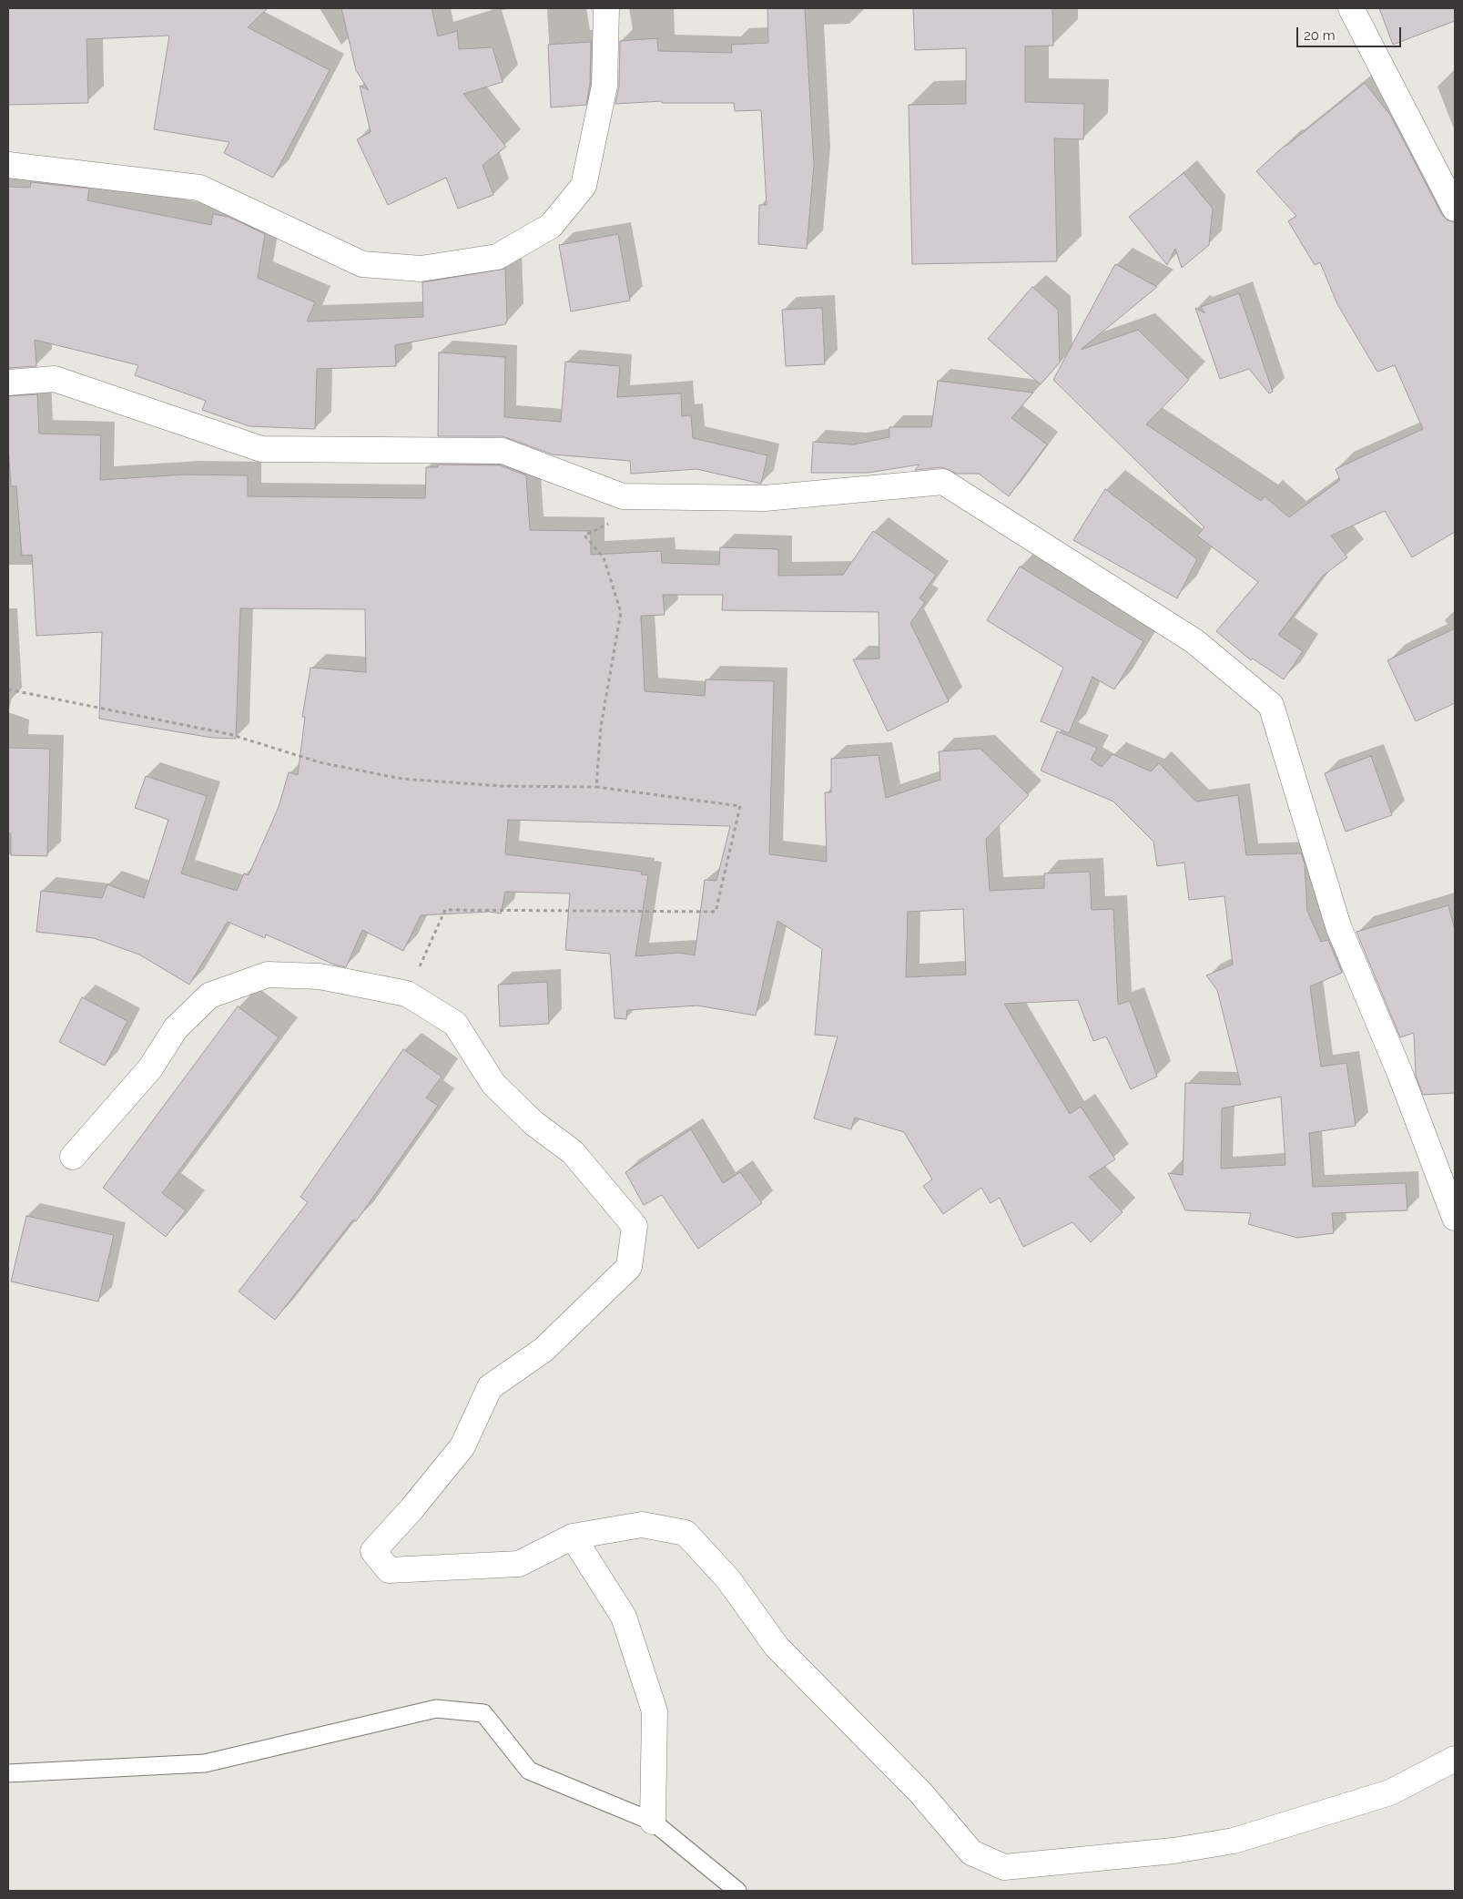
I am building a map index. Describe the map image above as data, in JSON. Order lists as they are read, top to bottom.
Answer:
{
  "scale_bar": "20 m"
}
